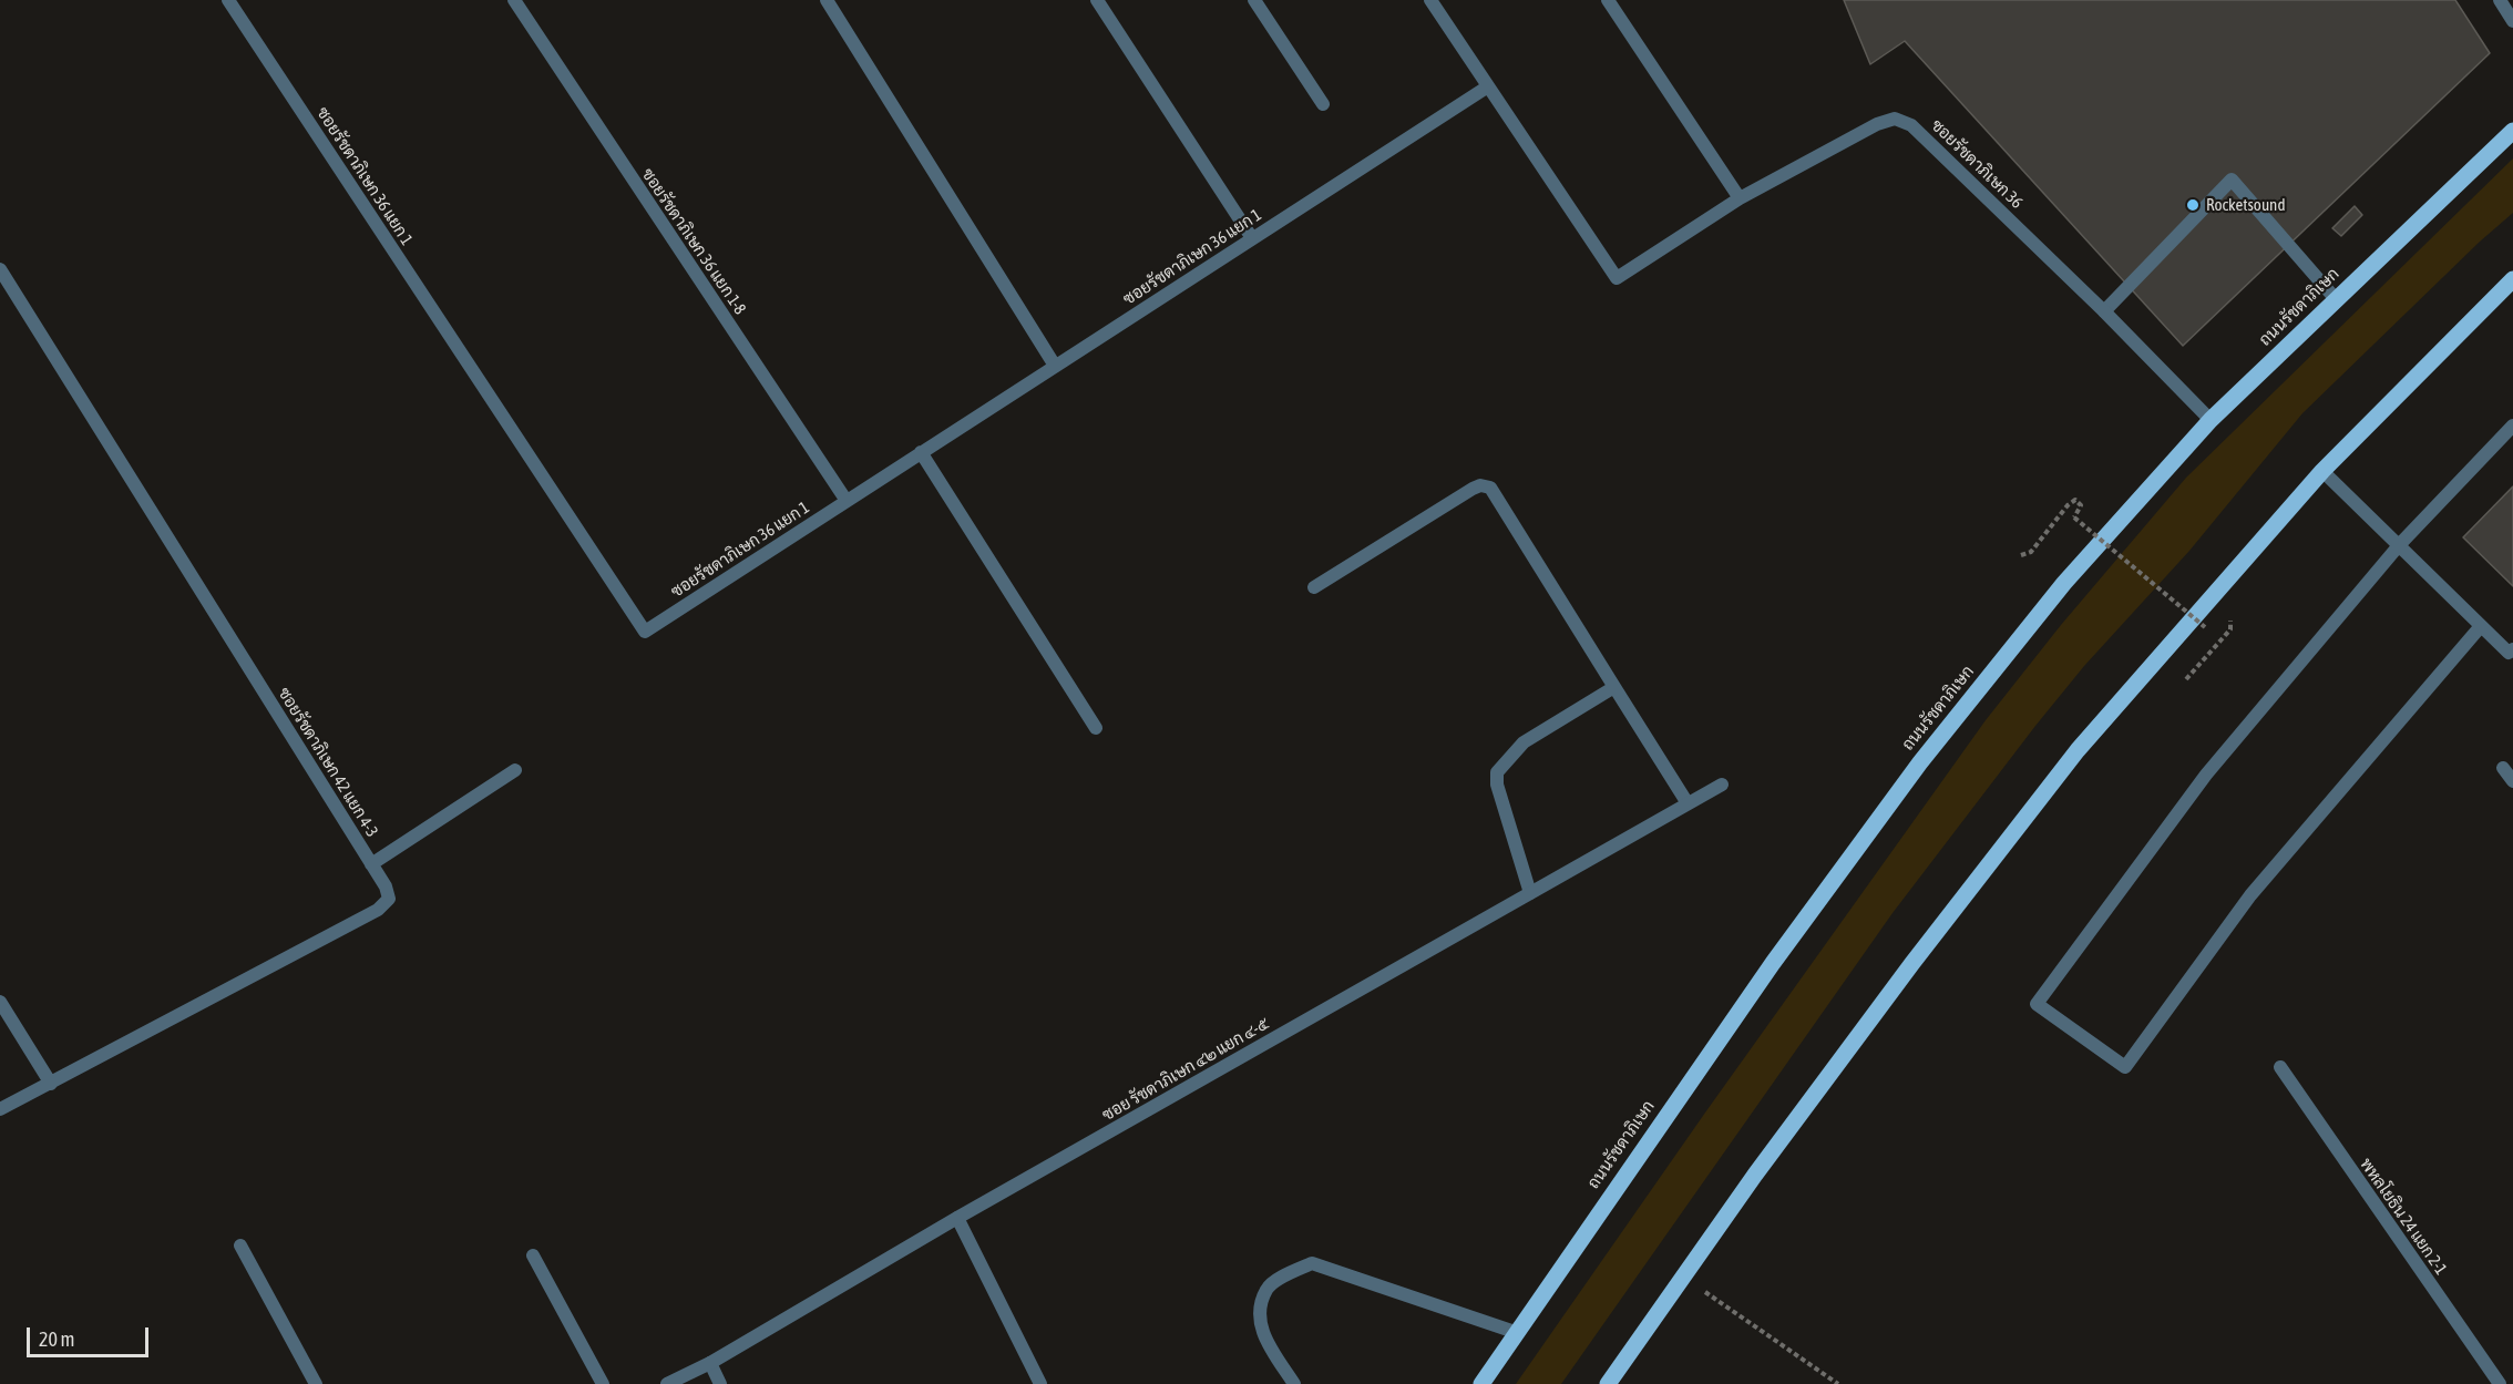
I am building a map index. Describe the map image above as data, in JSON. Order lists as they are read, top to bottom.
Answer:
{
  "streets": {
    "main road": ["ถนนรัชดาภิเษก"],
    "street": [
      "ซอยรัชดาภิเษก 36",
      "ซอยรัชดาภิเษก 36 แยก 1",
      "ซอยรัชดาภิเษก 36 แยก 1-8",
      "ซอยรัชดาภิเษก 42 แยก 4-3",
      "ซอย รัชดาภิเษก ๔๒ แยก ๔-๕",
      "พหลโยธิน 24 แยก 2-1"
    ]
  },
  "crossings": [
    ["ซอยรัชดาภิเษก 36", "ซอยรัชดาภิเษก 36 แยก 1"],
    ["ซอยรัชดาภิเษก 36", "ถนนรัชดาภิเษก"],
    ["ซอยรัชดาภิเษก 36 แยก 1", "ซอยรัชดาภิเษก 36 แยก 1-8"]
  ],
  "places": ["Rocketsound"],
  "scale_bar": "20 m"
}
